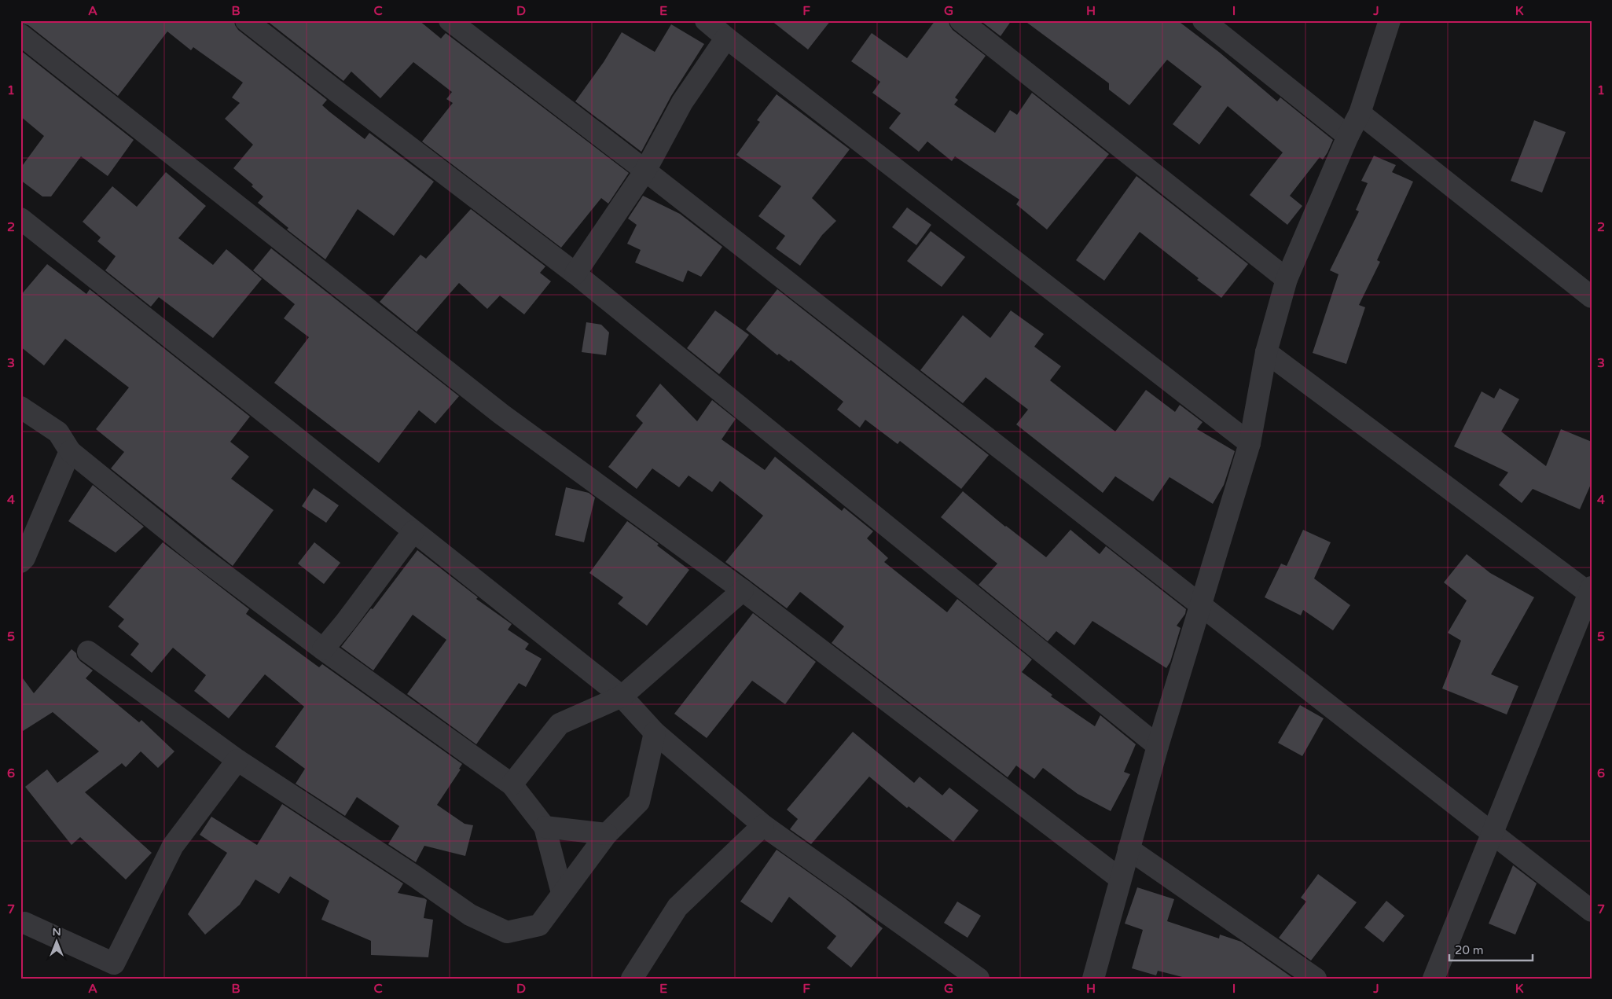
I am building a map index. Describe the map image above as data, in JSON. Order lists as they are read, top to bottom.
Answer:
{
  "scale_bar": "20 m",
  "north": "top",
  "grid": {
    "columns": [
      "A",
      "B",
      "C",
      "D",
      "E",
      "F",
      "G",
      "H",
      "I",
      "J",
      "K"
    ],
    "rows": [
      "1",
      "2",
      "3",
      "4",
      "5",
      "6",
      "7"
    ]
  }
}
